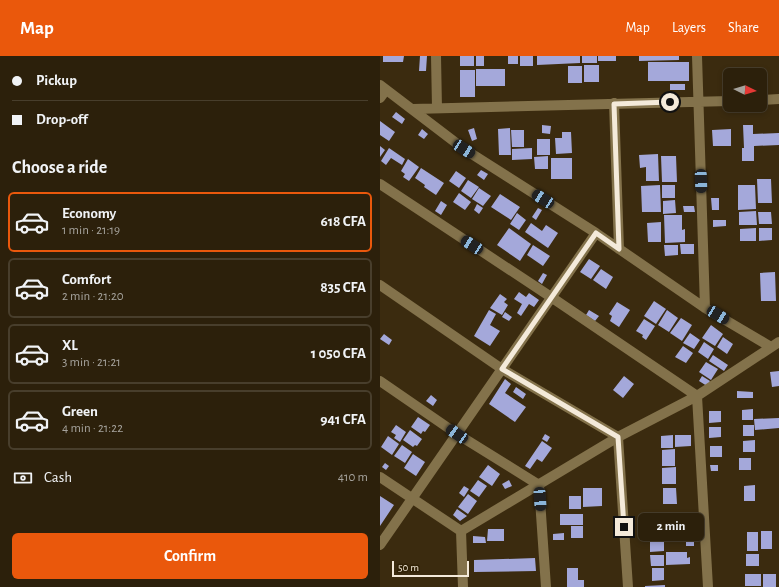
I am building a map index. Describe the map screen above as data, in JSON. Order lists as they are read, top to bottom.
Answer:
{
  "scale_bar": "50 m",
  "north": "right",
  "page": {
    "header": "Map",
    "nav": ["Map", "Layers", "Share"],
    "banner": ["Pickup", "Drop-off"],
    "heading": "Choose a ride",
    "list": [
      {
        "name": "Economy",
        "note": "1 min · 21:19",
        "value": "618 CFA"
      },
      {
        "name": "Comfort",
        "note": "2 min · 21:20",
        "value": "835 CFA"
      },
      {
        "name": "XL",
        "note": "3 min · 21:21",
        "value": "1 050 CFA"
      },
      {
        "name": "Green",
        "note": "4 min · 21:22",
        "value": "941 CFA"
      }
    ],
    "pay": ["Cash", "410 m"],
    "bubble": "2 min",
    "buttons": "Confirm",
    "scale": "50 m"
  }
}
